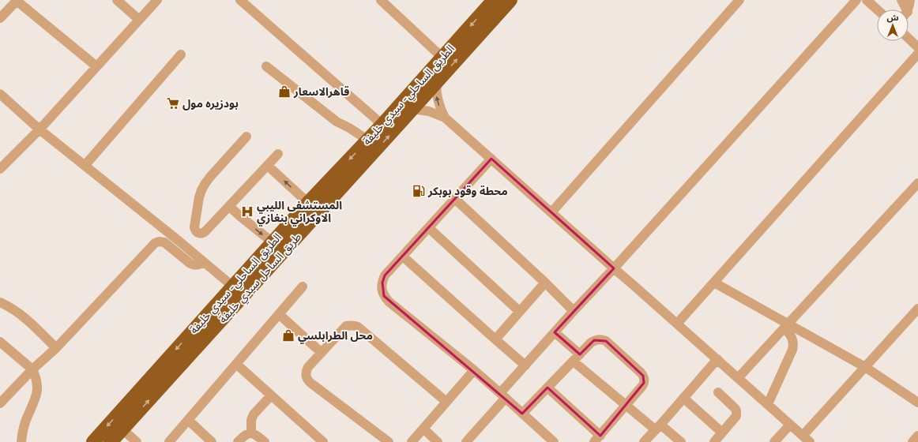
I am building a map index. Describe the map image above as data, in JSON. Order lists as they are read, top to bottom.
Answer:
{
  "streets": {
    "highway": ["الطريق الساحلي- سيدي خليفة", "طريق الساحل سيدي خليفة"]
  },
  "one_way": ["الطريق الساحلي- سيدي خليفة", "طريق الساحل سيدي خليفة"],
  "places": {
    "shop": ["قاهرالاسعار", "محل الطرابلسي"],
    "supermarket": ["بودزيره مول"],
    "fuel station": ["محطة وقود بوبكر"],
    "hospital": ["المستشفى الليبي الاوكراني بنغازي"]
  },
  "north": "top"
}
